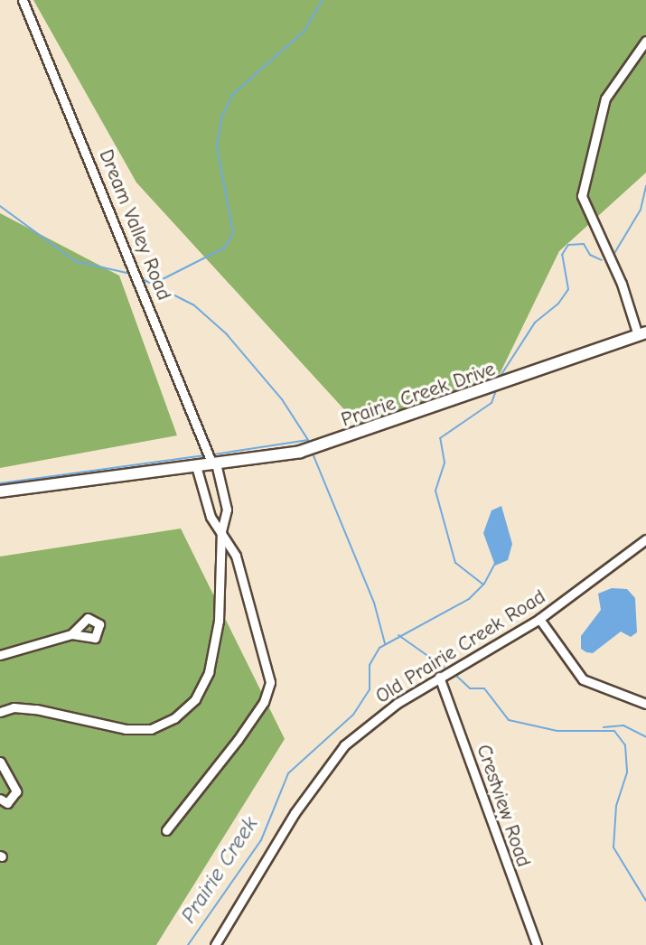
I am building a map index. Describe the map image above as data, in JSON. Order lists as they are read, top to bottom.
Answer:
{
  "streets": {
    "main road": ["Prairie Creek Drive"],
    "street": ["Dream Valley Road", "Old Prairie Creek Road", "Crestview Road"]
  },
  "crossings": [
    ["Dream Valley Road", "Prairie Creek Drive"],
    ["Old Prairie Creek Road", "Crestview Road"]
  ],
  "water": ["Prairie Creek"]
}
